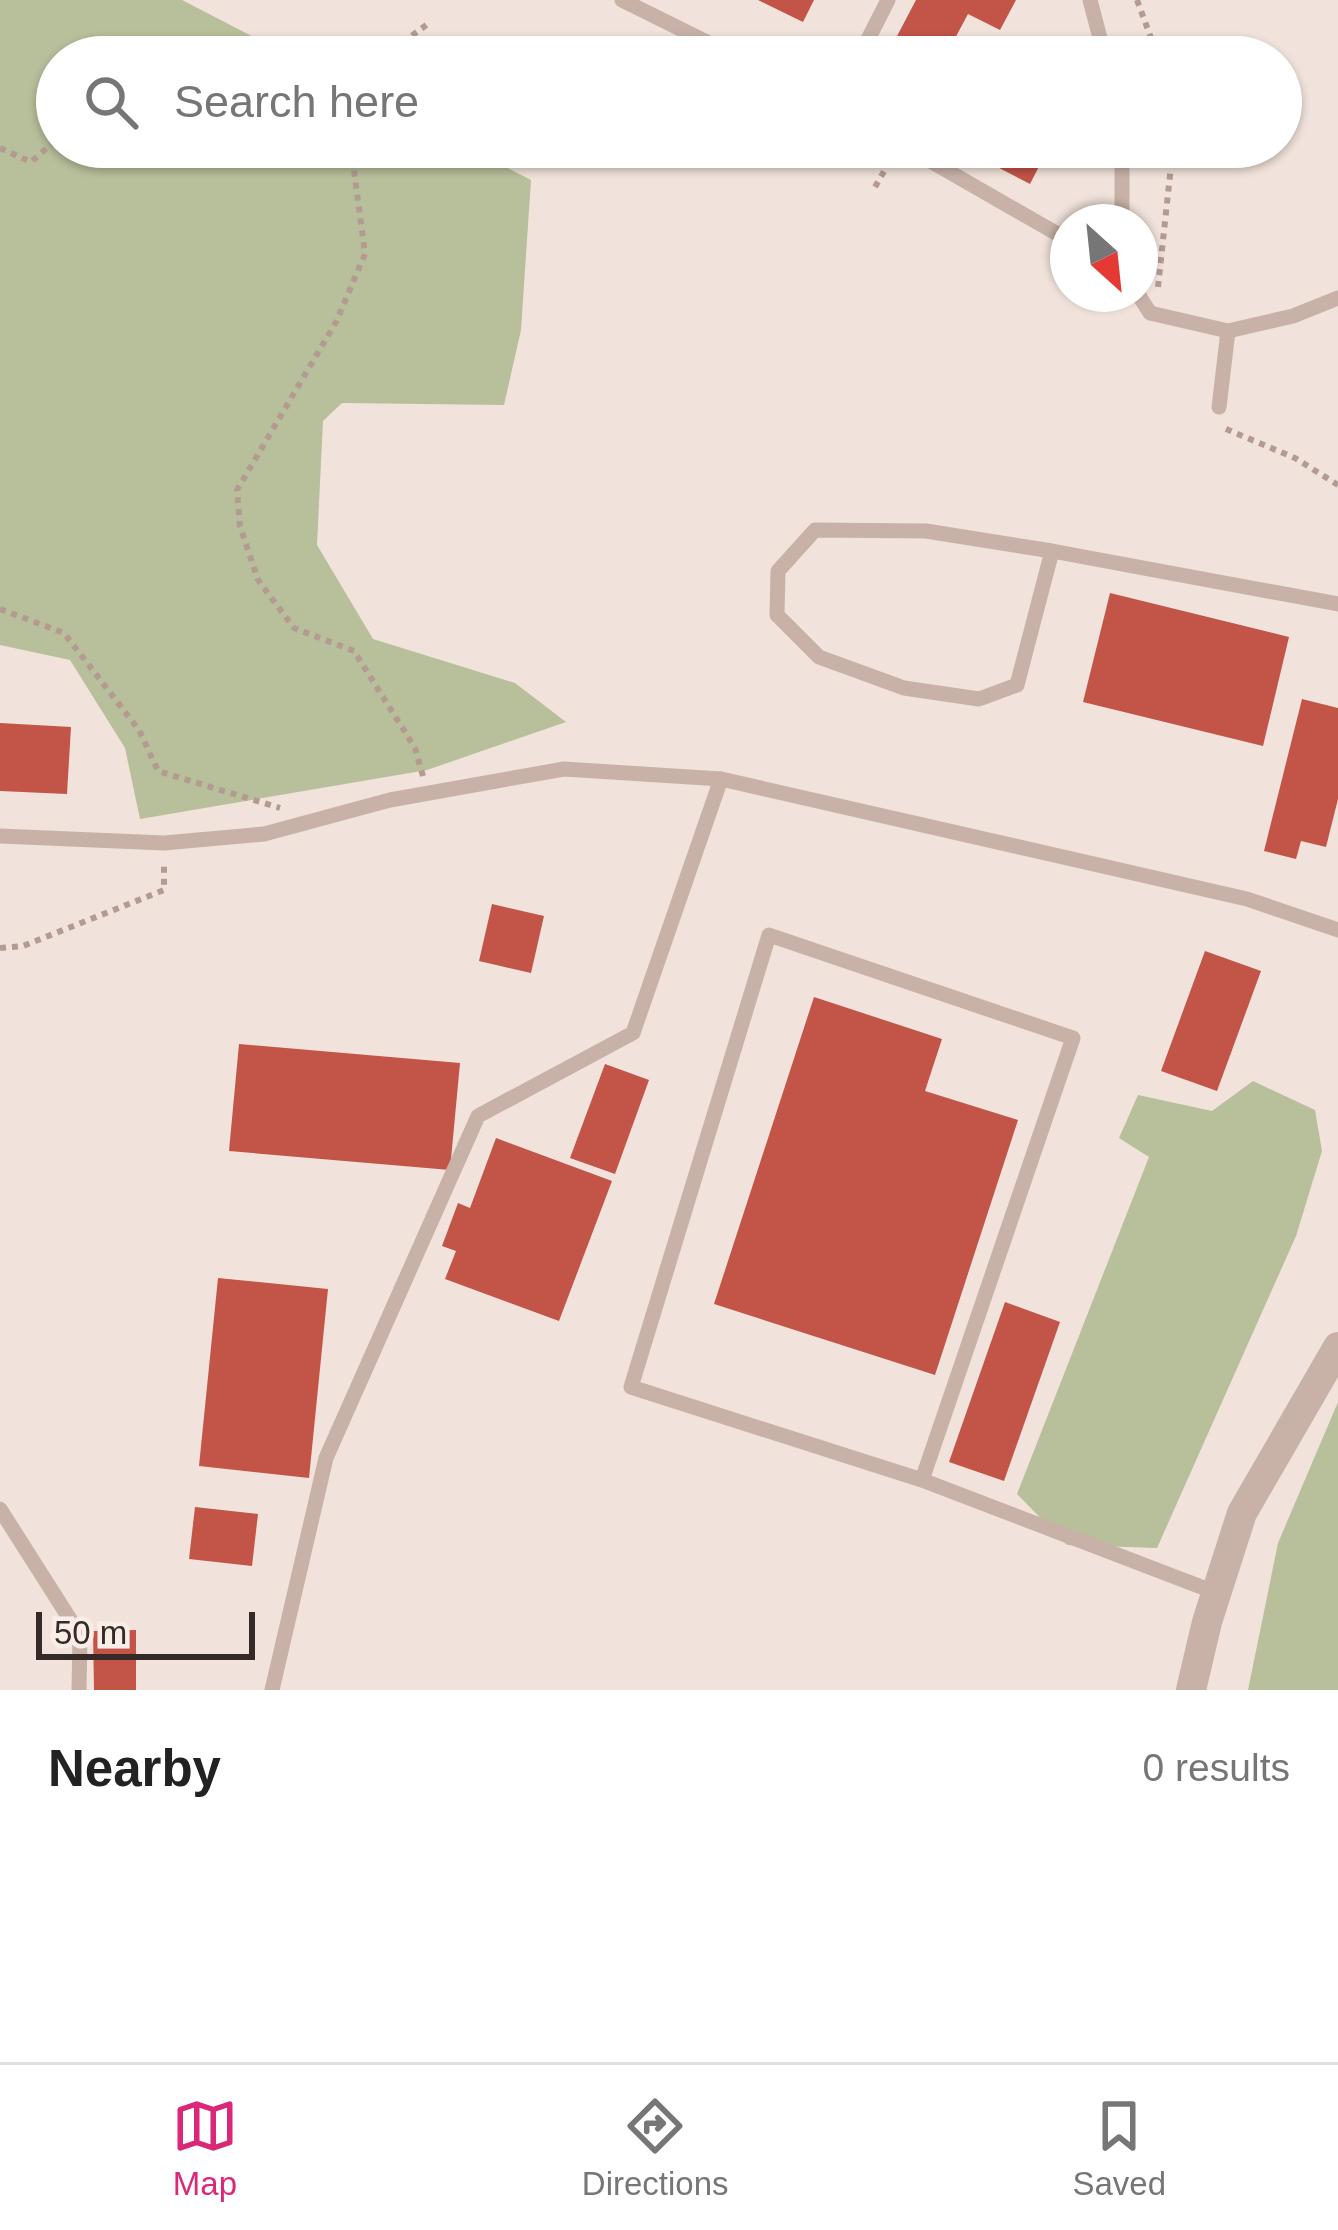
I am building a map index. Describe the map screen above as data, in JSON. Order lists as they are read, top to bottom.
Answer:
{
  "scale_bar": "50 m",
  "north": "bottom right",
  "page": {
    "search": "Search here",
    "scale": "50 m",
    "heading": ["Nearby", "0 results"],
    "nav": ["Map", "Directions", "Saved"]
  }
}
